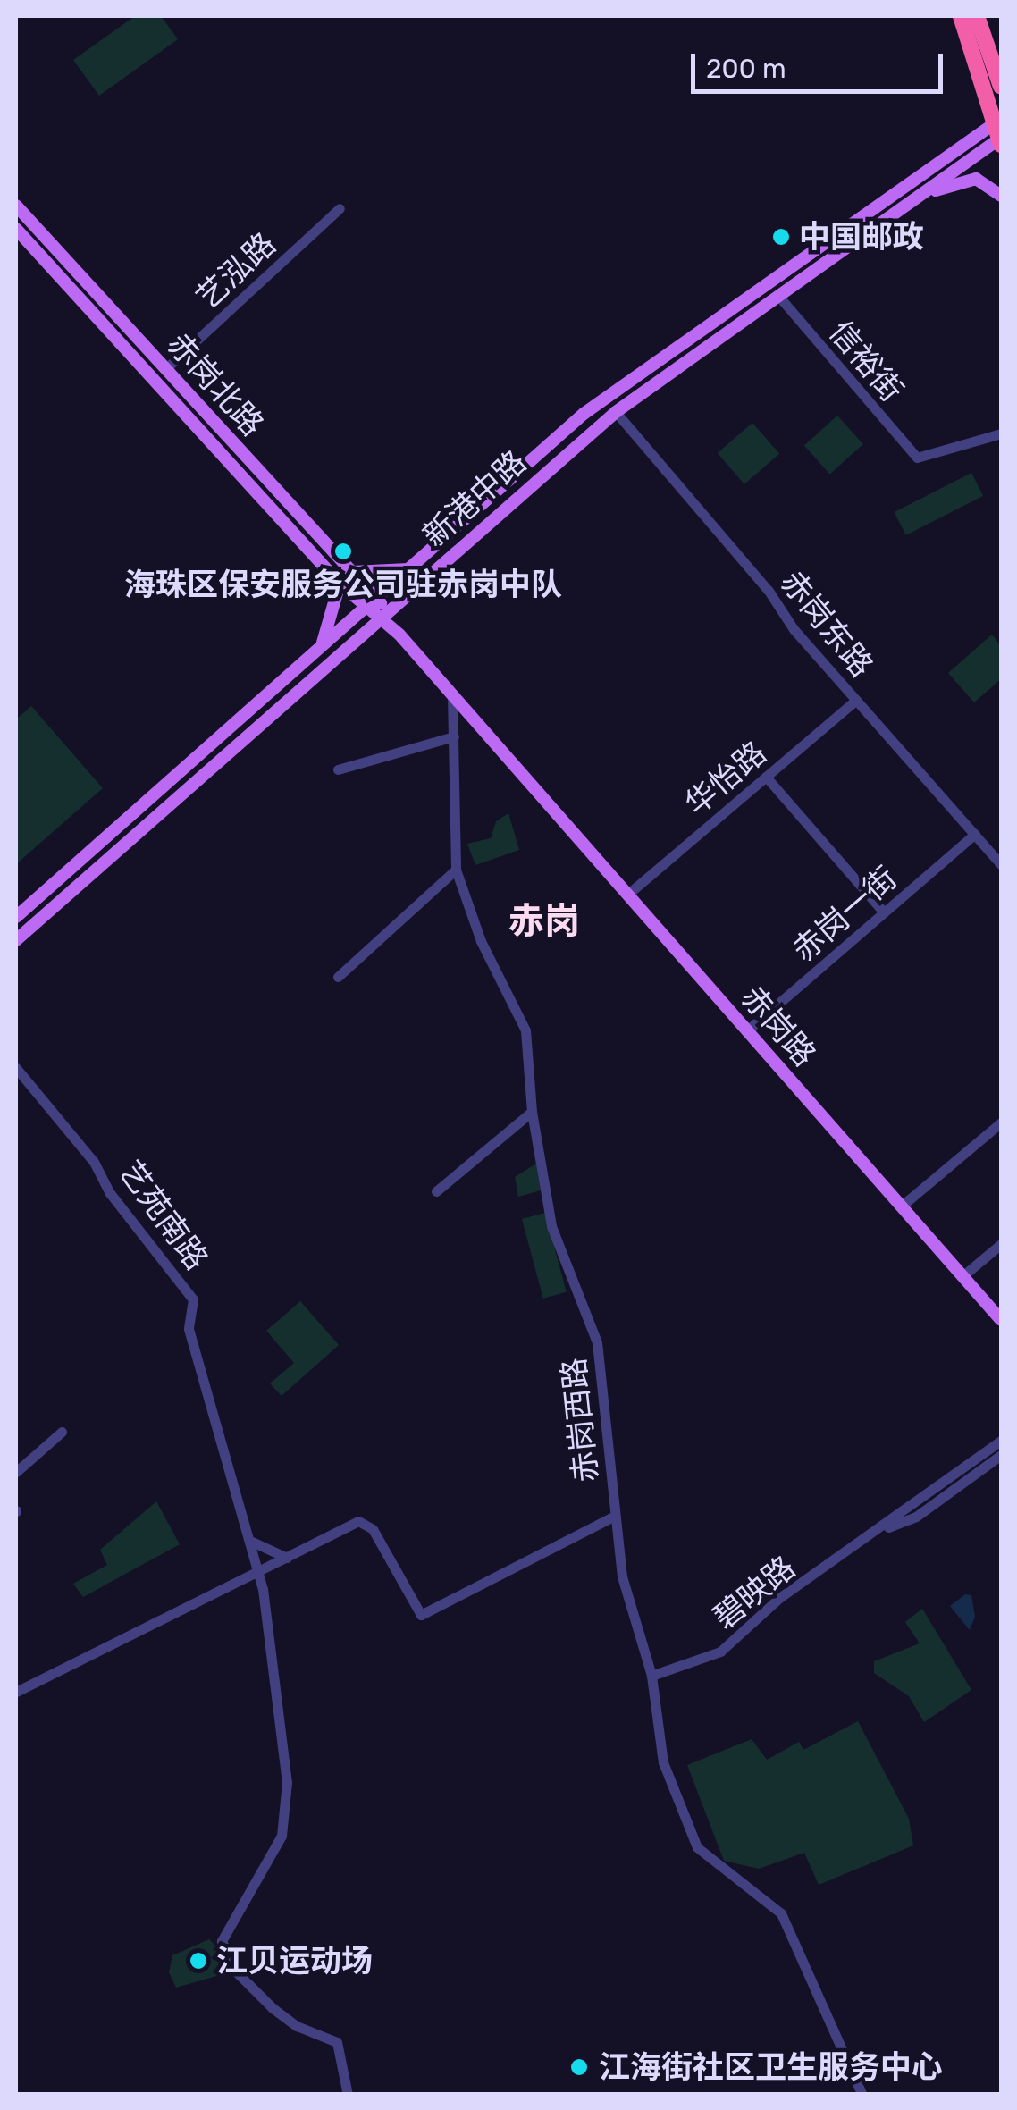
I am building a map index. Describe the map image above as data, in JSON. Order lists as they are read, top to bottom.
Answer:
{
  "streets": {
    "main road": ["赤岗北路", "新港中路", "赤岗路"],
    "street": [
      "艺泓路",
      "信裕街",
      "赤岗东路",
      "华怡路",
      "赤岗一街",
      "艺苑南路",
      "赤岗西路",
      "碧映路"
    ]
  },
  "crossings": [
    ["艺泓路", "赤岗北路"],
    ["信裕街", "新港中路"],
    ["赤岗北路", "新港中路"],
    ["赤岗北路", "赤岗路"],
    ["新港中路", "赤岗东路"],
    ["新港中路", "赤岗路"],
    ["赤岗东路", "华怡路"],
    ["赤岗东路", "赤岗一街"],
    ["华怡路", "赤岗路"],
    ["赤岗一街", "赤岗路"],
    ["赤岗路", "赤岗西路"],
    ["赤岗西路", "碧映路"]
  ],
  "districts": ["赤岗"],
  "places": [
    "中国邮政",
    "海珠区保安服务公司驻赤岗中队",
    "江贝运动场",
    "江海街社区卫生服务中心"
  ],
  "scale_bar": "200 m"
}
